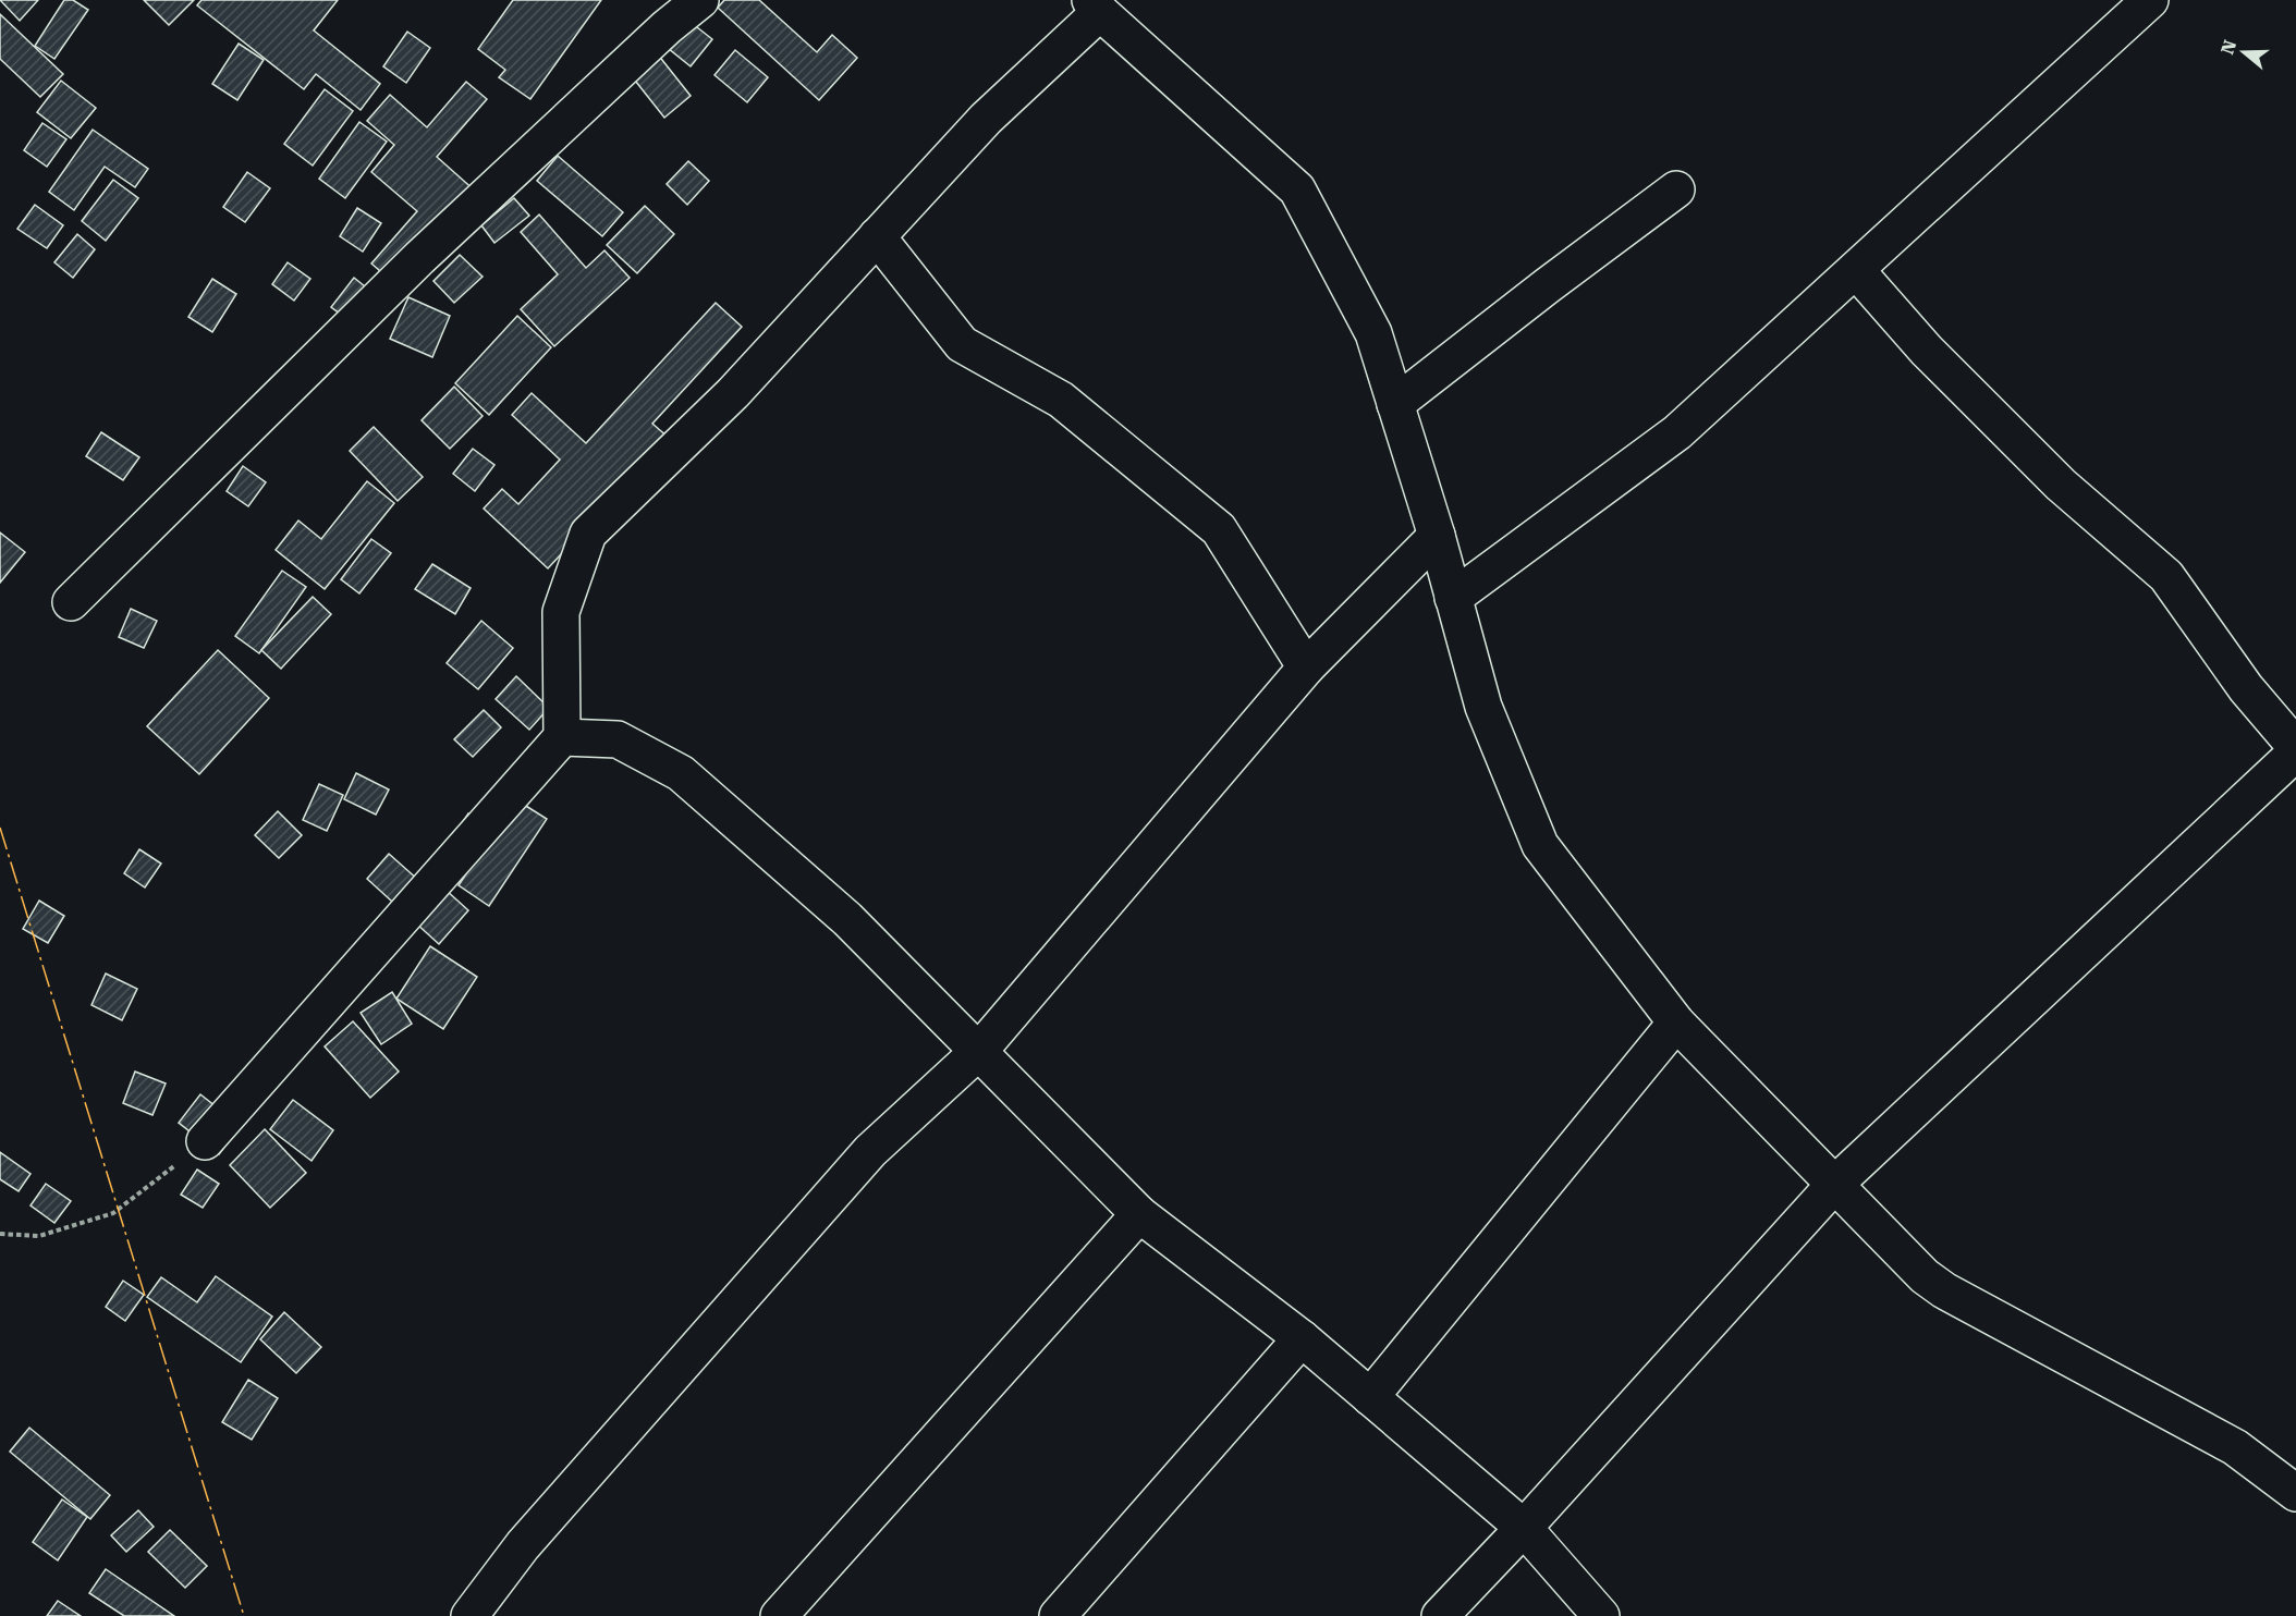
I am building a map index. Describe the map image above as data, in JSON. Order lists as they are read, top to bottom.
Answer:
{
  "north": "left"
}
